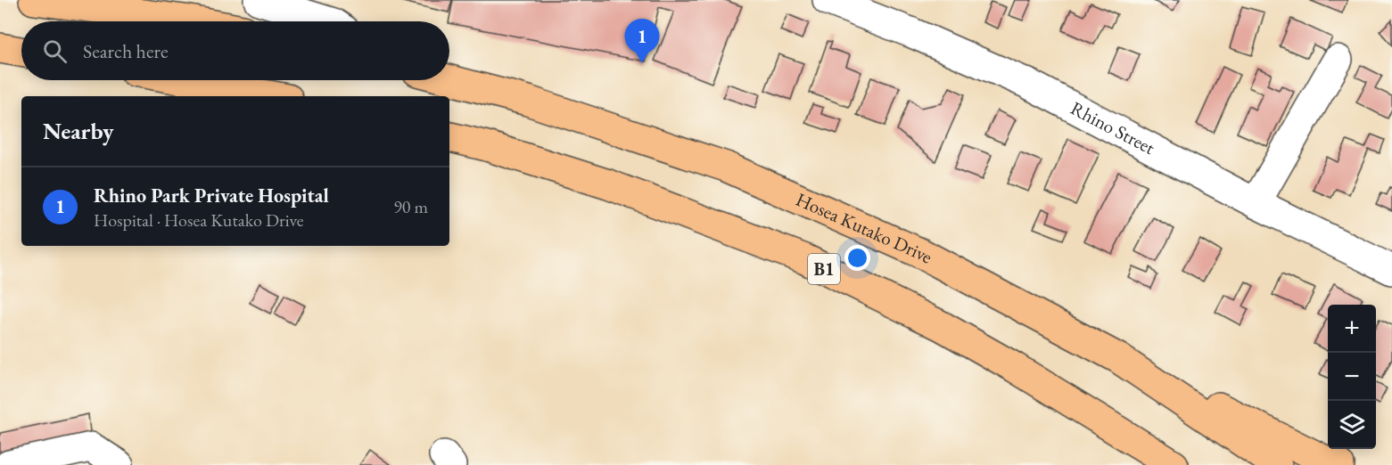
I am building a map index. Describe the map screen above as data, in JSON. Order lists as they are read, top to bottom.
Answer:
{
  "streets": {
    "main road": ["Hosea Kutako Drive", "B1"],
    "street": ["Rhino Street"]
  },
  "page": {
    "pins": "1",
    "search": "Search here",
    "heading": "Nearby",
    "list": [
      {
        "mark": "1",
        "name": "Rhino Park Private Hospital",
        "note": "Hospital · Hosea Kutako Drive",
        "value": "90 m"
      }
    ],
    "map_buttons": ["+", "−"]
  }
}
